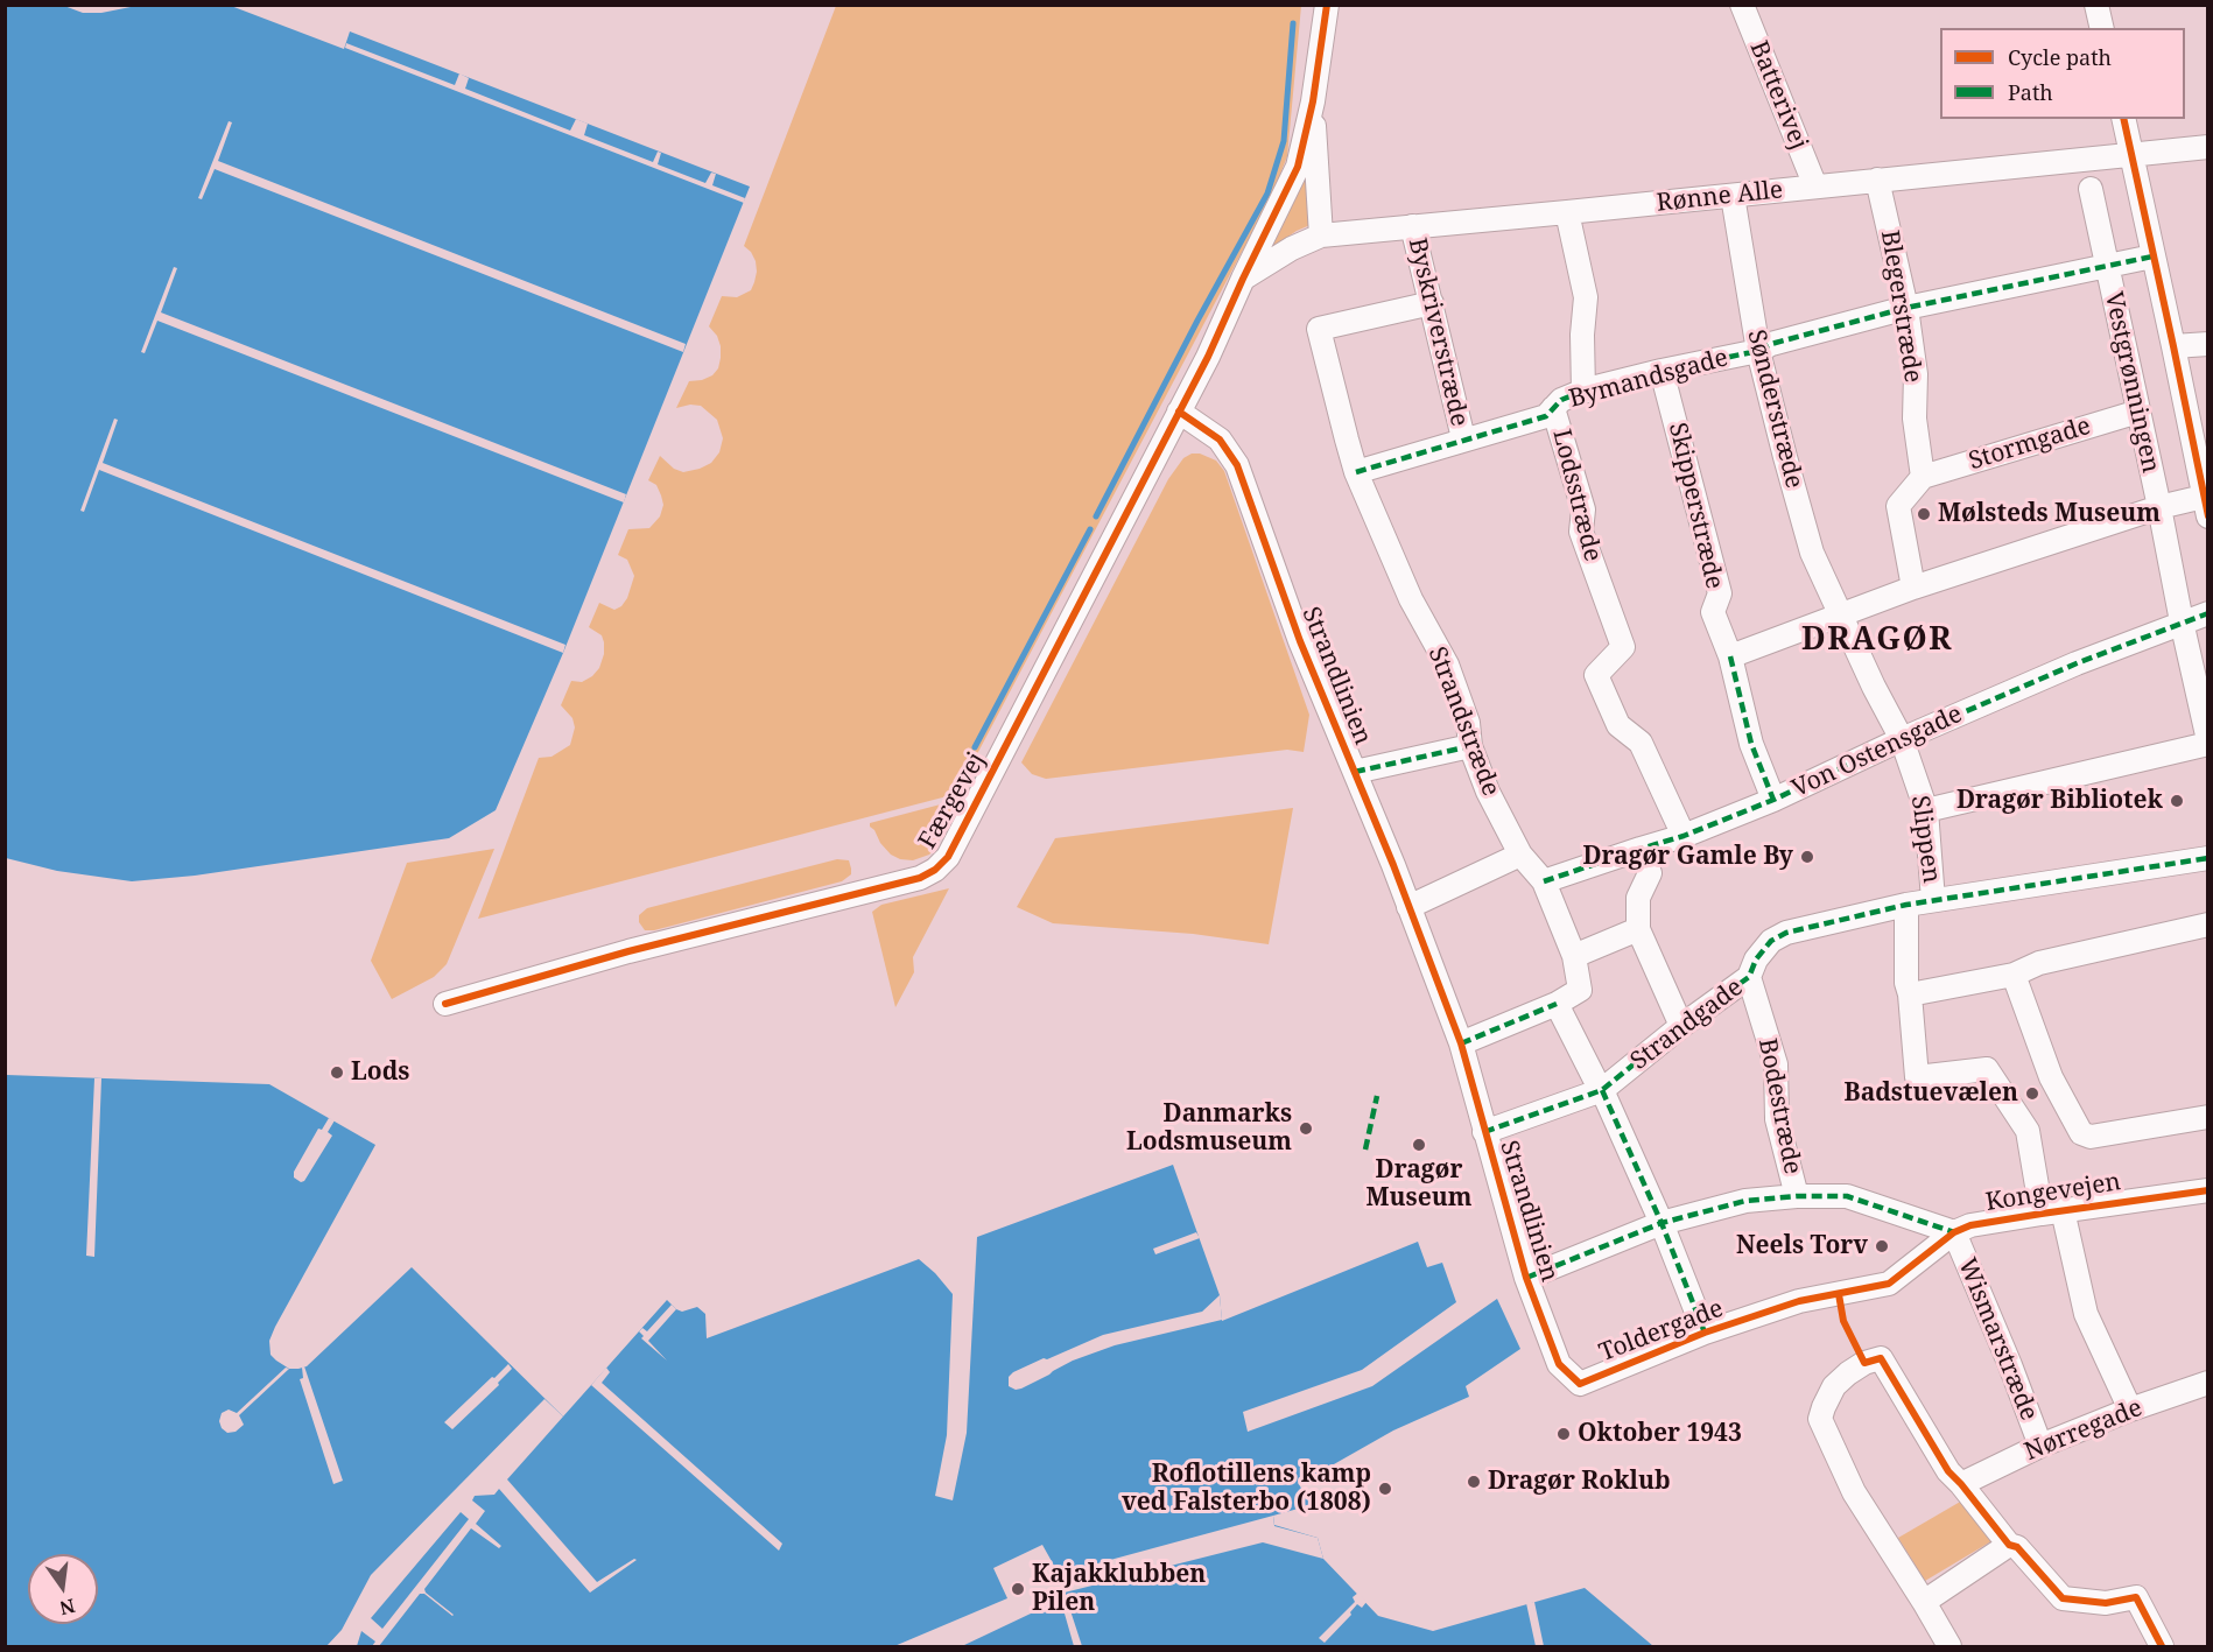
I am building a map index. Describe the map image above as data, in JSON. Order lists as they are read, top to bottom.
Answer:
{
  "streets": {
    "street": [
      "Batterivej",
      "Rønne Alle",
      "Blegerstræde",
      "Byskriverstræde",
      "Bymandsgade",
      "Vestgrønningen",
      "Sønderstræde",
      "Stormgade",
      "Lodsstræde",
      "Skipperstræde",
      "Strandlinien",
      "Strandstræde",
      "Von Ostensgade",
      "Færgevej",
      "Slippen",
      "Strandgade",
      "Bodestræde",
      "Kongevejen",
      "Toldergade",
      "Wismarstræde",
      "Nørregade"
    ]
  },
  "crossings": [
    ["Batterivej", "Rønne Alle"],
    ["Rønne Alle", "Blegerstræde"],
    ["Rønne Alle", "Byskriverstræde"],
    ["Rønne Alle", "Vestgrønningen"],
    ["Rønne Alle", "Sønderstræde"],
    ["Blegerstræde", "Bymandsgade"],
    ["Blegerstræde", "Stormgade"],
    ["Byskriverstræde", "Bymandsgade"],
    ["Byskriverstræde", "Strandstræde"],
    ["Bymandsgade", "Vestgrønningen"],
    ["Bymandsgade", "Sønderstræde"],
    ["Bymandsgade", "Lodsstræde"],
    ["Bymandsgade", "Skipperstræde"],
    ["Bymandsgade", "Strandstræde"],
    ["Vestgrønningen", "Stormgade"],
    ["Vestgrønningen", "Von Ostensgade"],
    ["Sønderstræde", "Von Ostensgade"],
    ["Sønderstræde", "Slippen"],
    ["Lodsstræde", "Von Ostensgade"],
    ["Skipperstræde", "Von Ostensgade"],
    ["Strandlinien", "Færgevej"],
    ["Strandlinien", "Strandgade"],
    ["Strandlinien", "Toldergade"],
    ["Strandstræde", "Von Ostensgade"],
    ["Von Ostensgade", "Slippen"],
    ["Slippen", "Strandgade"],
    ["Strandgade", "Bodestræde"],
    ["Kongevejen", "Toldergade"],
    ["Kongevejen", "Wismarstræde"],
    ["Wismarstræde", "Nørregade"]
  ],
  "districts": ["DRAGØR"],
  "places": [
    "Mølsteds Museum",
    "Dragør Bibliotek",
    "Dragør Gamle By",
    "Lods",
    "Badstuevælen",
    "Danmarks Lodsmuseum",
    "Dragør Museum",
    "Neels Torv",
    "Oktober 1943",
    "Dragør Roklub",
    "Roflotillens kamp ved Falsterbo (1808)",
    "Kajakklubben Pilen"
  ],
  "legend": ["Cycle path", "Path"],
  "north": "bottom"
}
